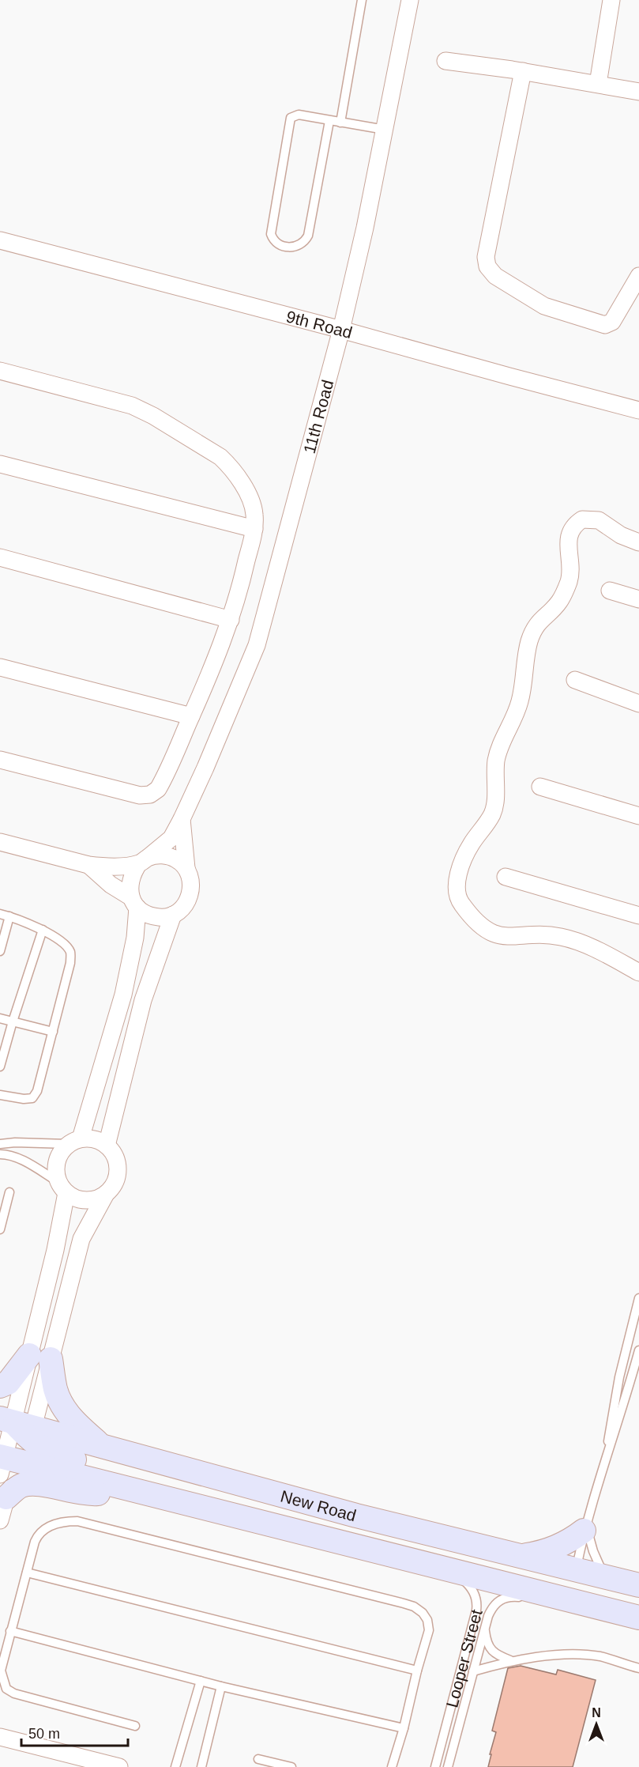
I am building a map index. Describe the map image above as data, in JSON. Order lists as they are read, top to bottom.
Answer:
{
  "streets": {
    "main road": ["New Road"],
    "street": ["9th Road", "11th Road"],
    "lane": ["Looper Street"]
  },
  "crossings": [
    ["9th Road", "11th Road"],
    ["New Road", "Looper Street"]
  ],
  "scale_bar": "50 m",
  "north": "top"
}
